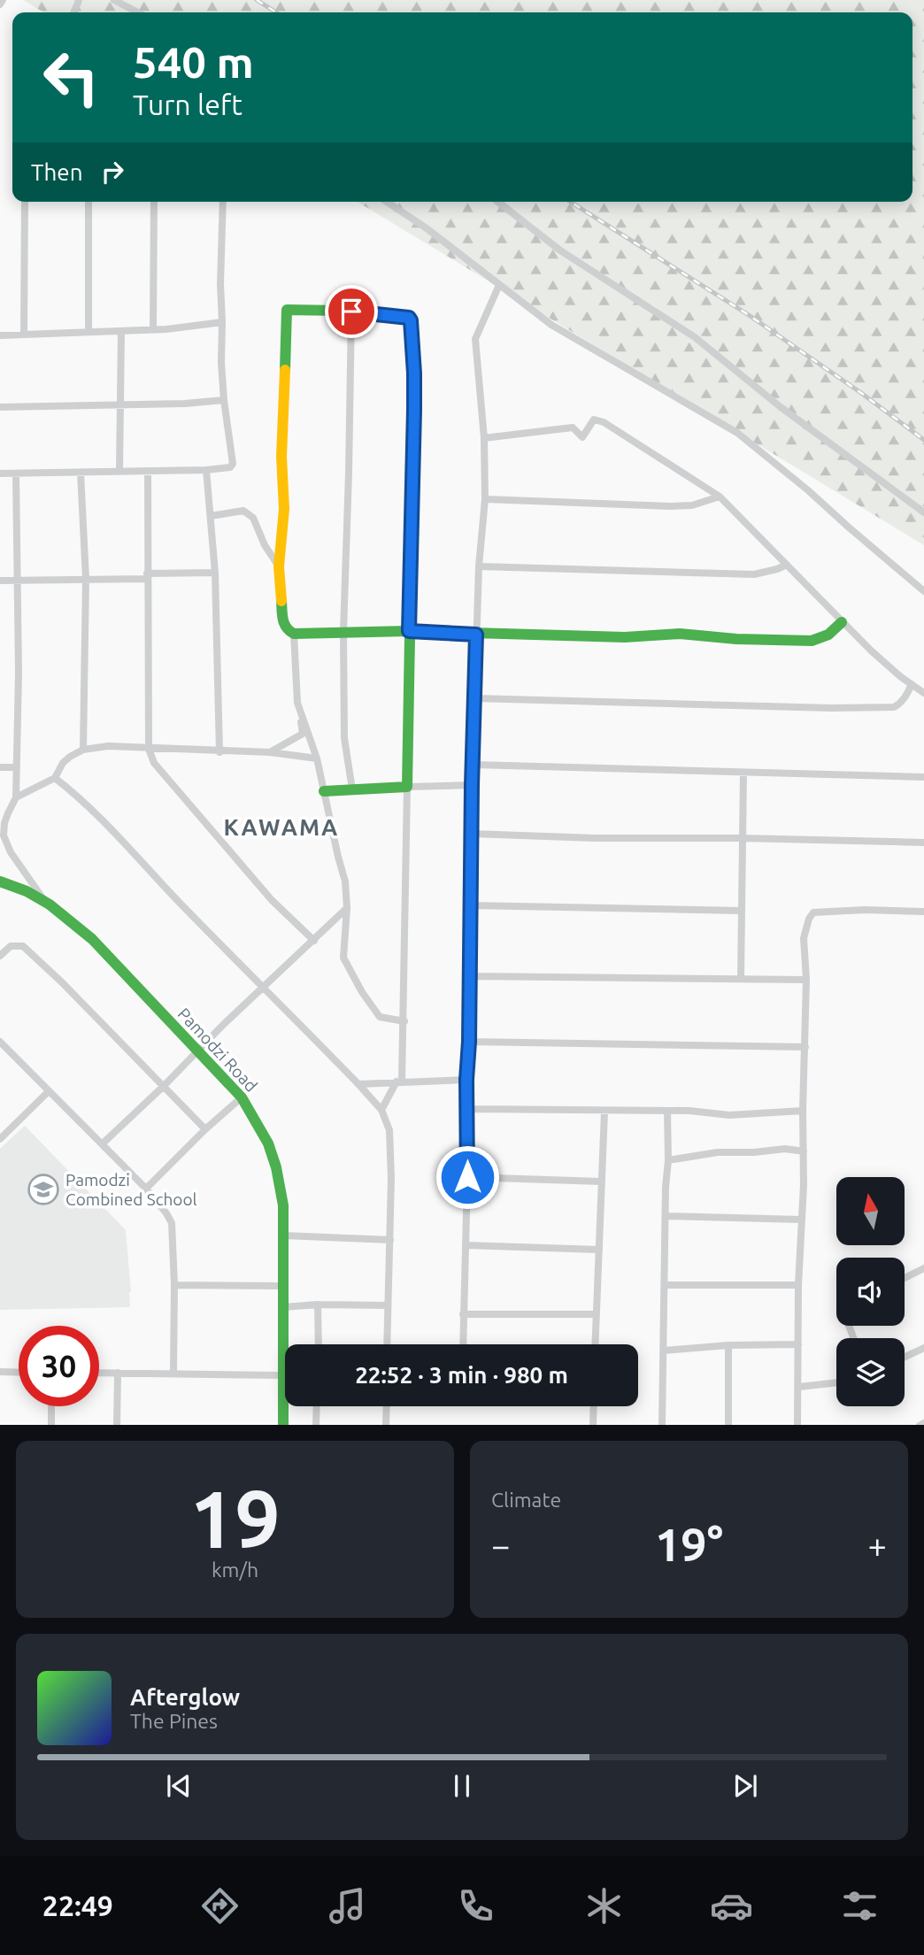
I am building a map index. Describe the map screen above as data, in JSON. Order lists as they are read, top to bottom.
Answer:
{
  "streets": {
    "street": ["Pamodzi Road"]
  },
  "districts": ["KAWAMA"],
  "places": {
    "school or university": ["Pamodzi Combined School"]
  },
  "north": "top",
  "page": {
    "turn": ["540 m", "Turn left"],
    "then": "Then",
    "limit": "30",
    "trip": "22:52 · 3 min · 980 m",
    "tile": [
      ["19", "km/h"],
      "Climate"
    ],
    "heat": ["−", "19°", "+"],
    "song": ["Afterglow", "The Pines"],
    "tabs": "22:49"
  }
}
